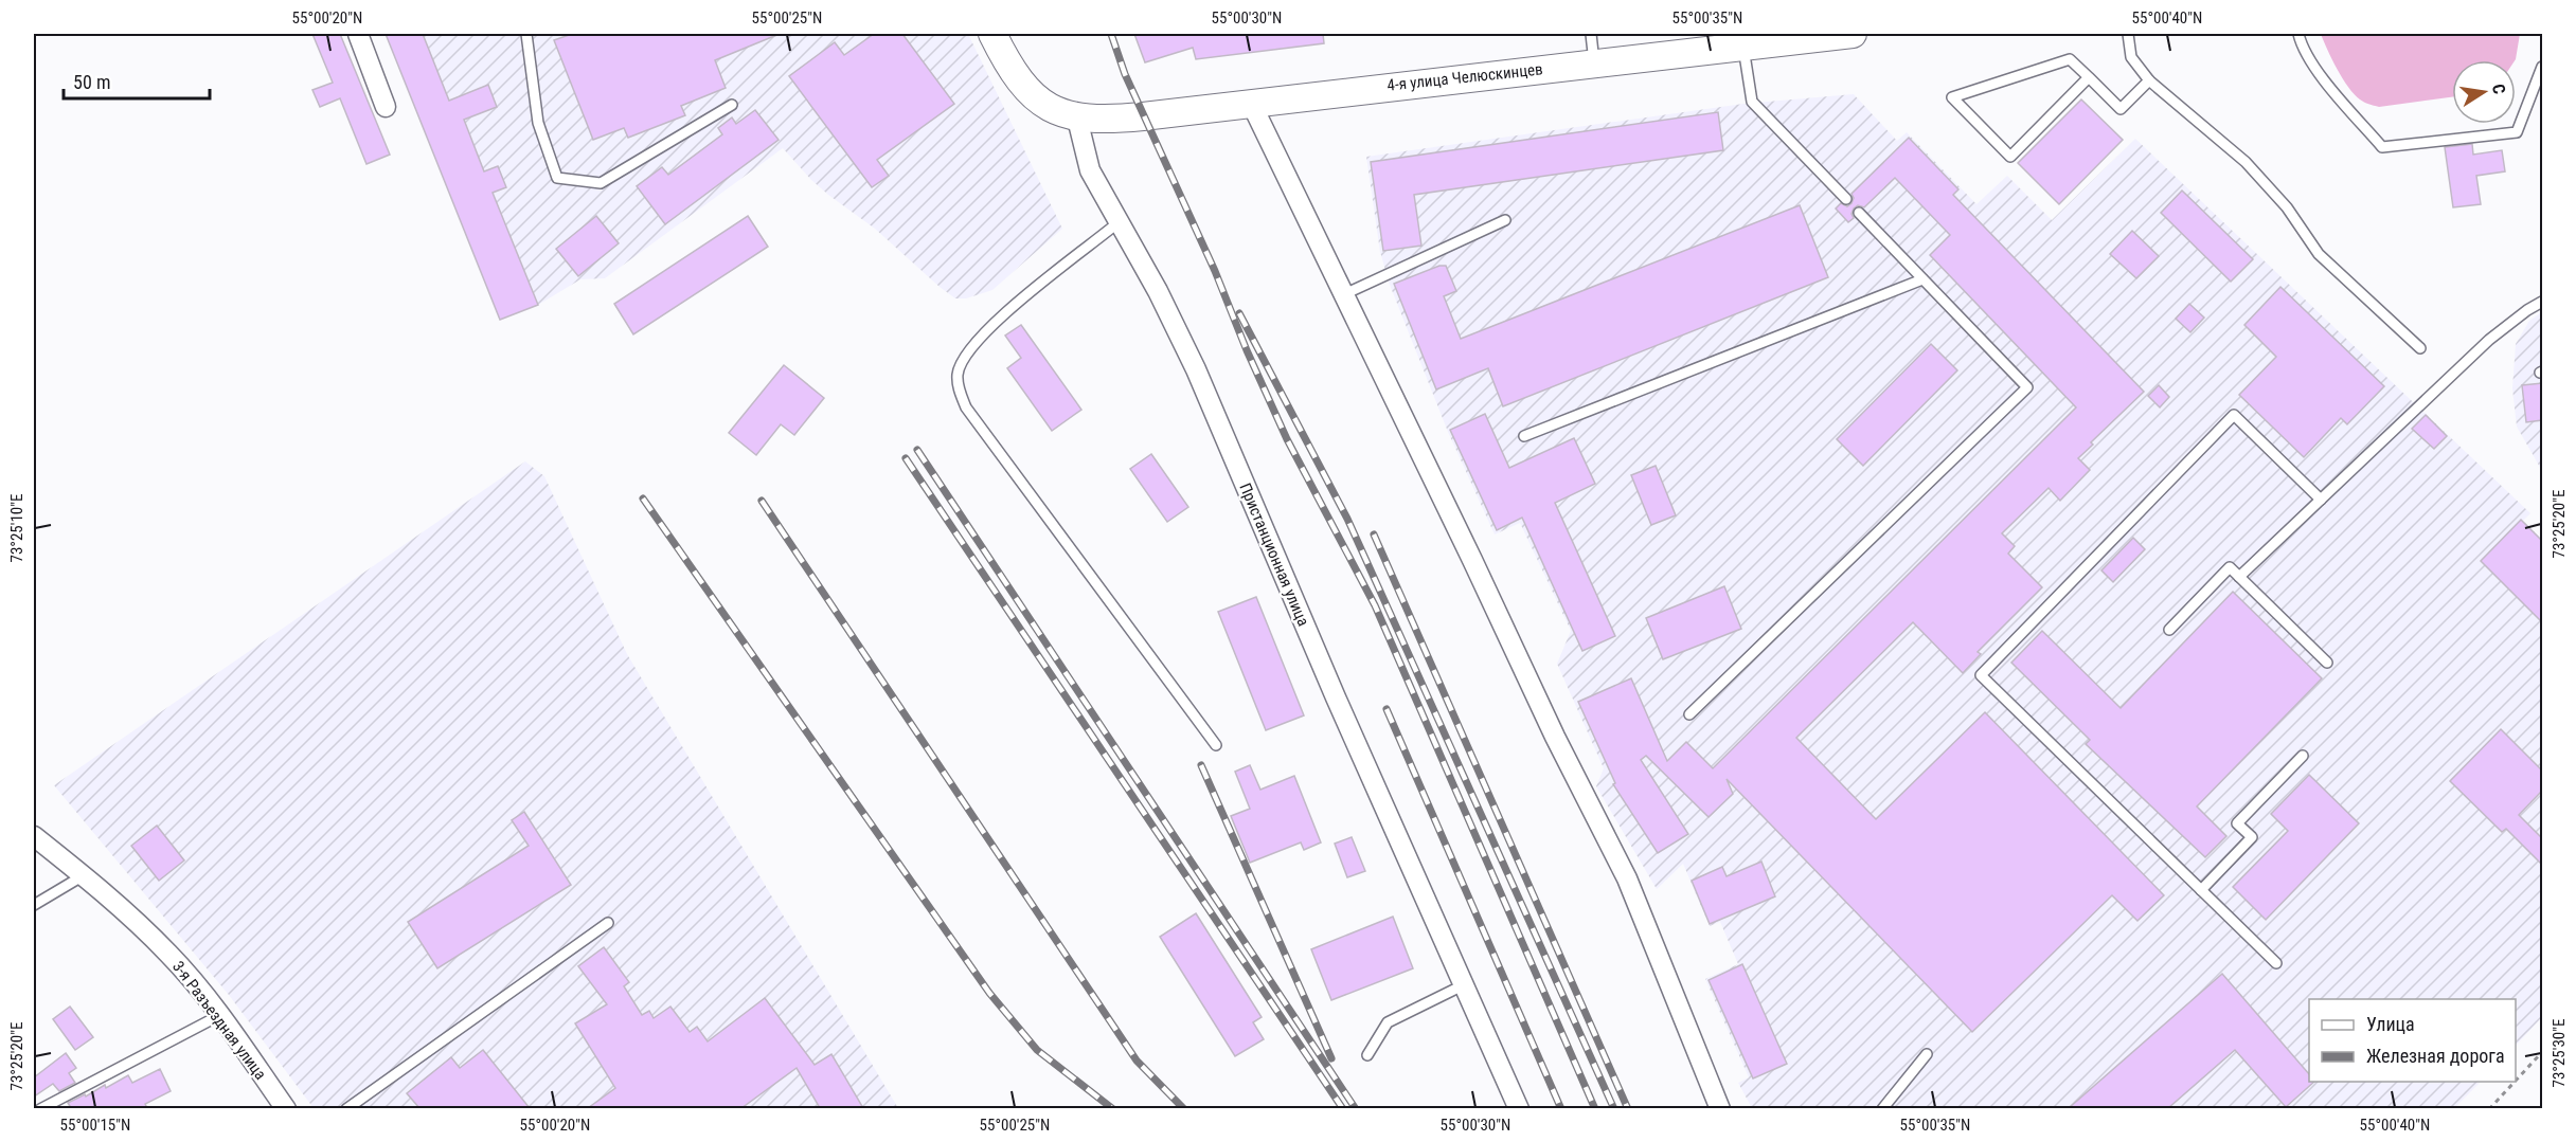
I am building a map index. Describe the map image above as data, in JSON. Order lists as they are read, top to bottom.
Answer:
{
  "streets": {
    "main road": ["4-я улица Челюскинцев"],
    "street": ["Пристанционная улица", "3-я Разъездная улица"]
  },
  "crossings": [
    ["4-я улица Челюскинцев", "Пристанционная улица"]
  ],
  "legend": ["Улица", "Железная дорога"],
  "scale_bar": "50 m",
  "north": "right",
  "coordinates": [
    "55°00'20\"N",
    "55°00'25\"N",
    "55°00'30\"N",
    "55°00'35\"N",
    "55°00'40\"N",
    "73°25'20\"E",
    "73°25'10\"E",
    "73°25'30\"E",
    "55°00'15\"N"
  ]
}
